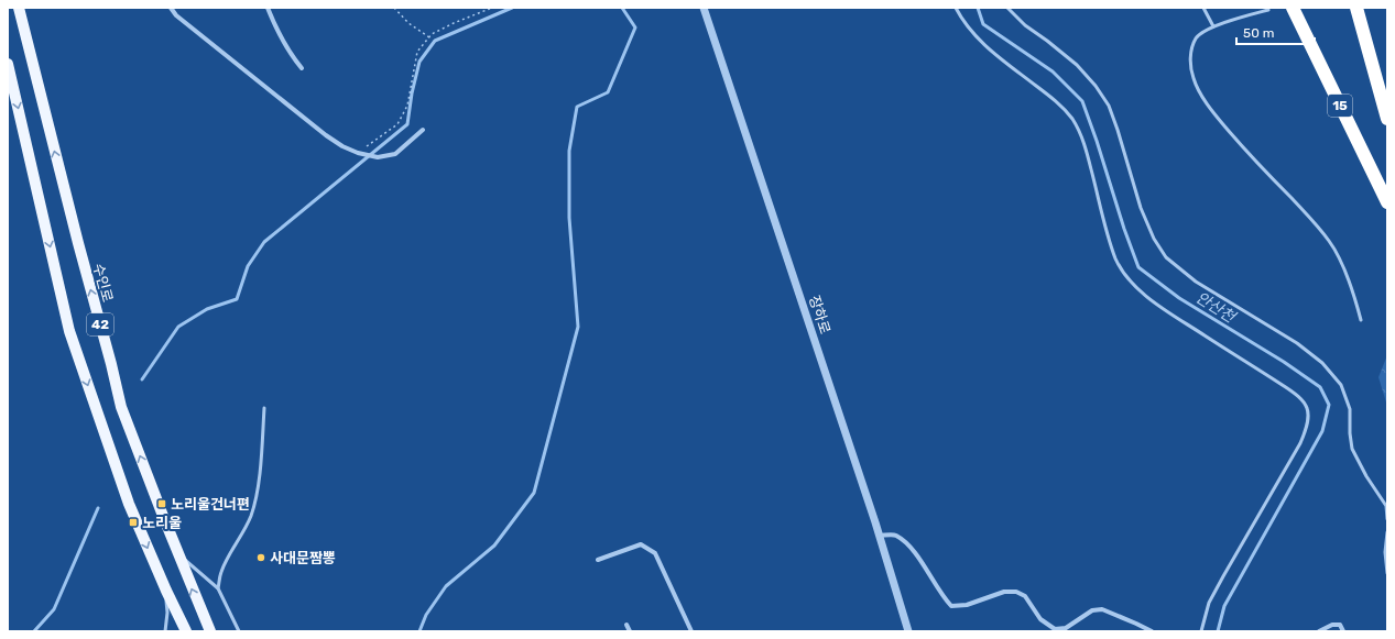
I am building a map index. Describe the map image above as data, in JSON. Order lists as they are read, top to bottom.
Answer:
{
  "streets": {
    "highway": ["15"],
    "main road": ["수인로", "42"],
    "street": ["장하로"]
  },
  "water": ["안산천"],
  "places": {
    "transit": ["노리울건너편", "노리울"],
    "other": ["사대문짬뽕"]
  },
  "scale_bar": "50 m"
}
